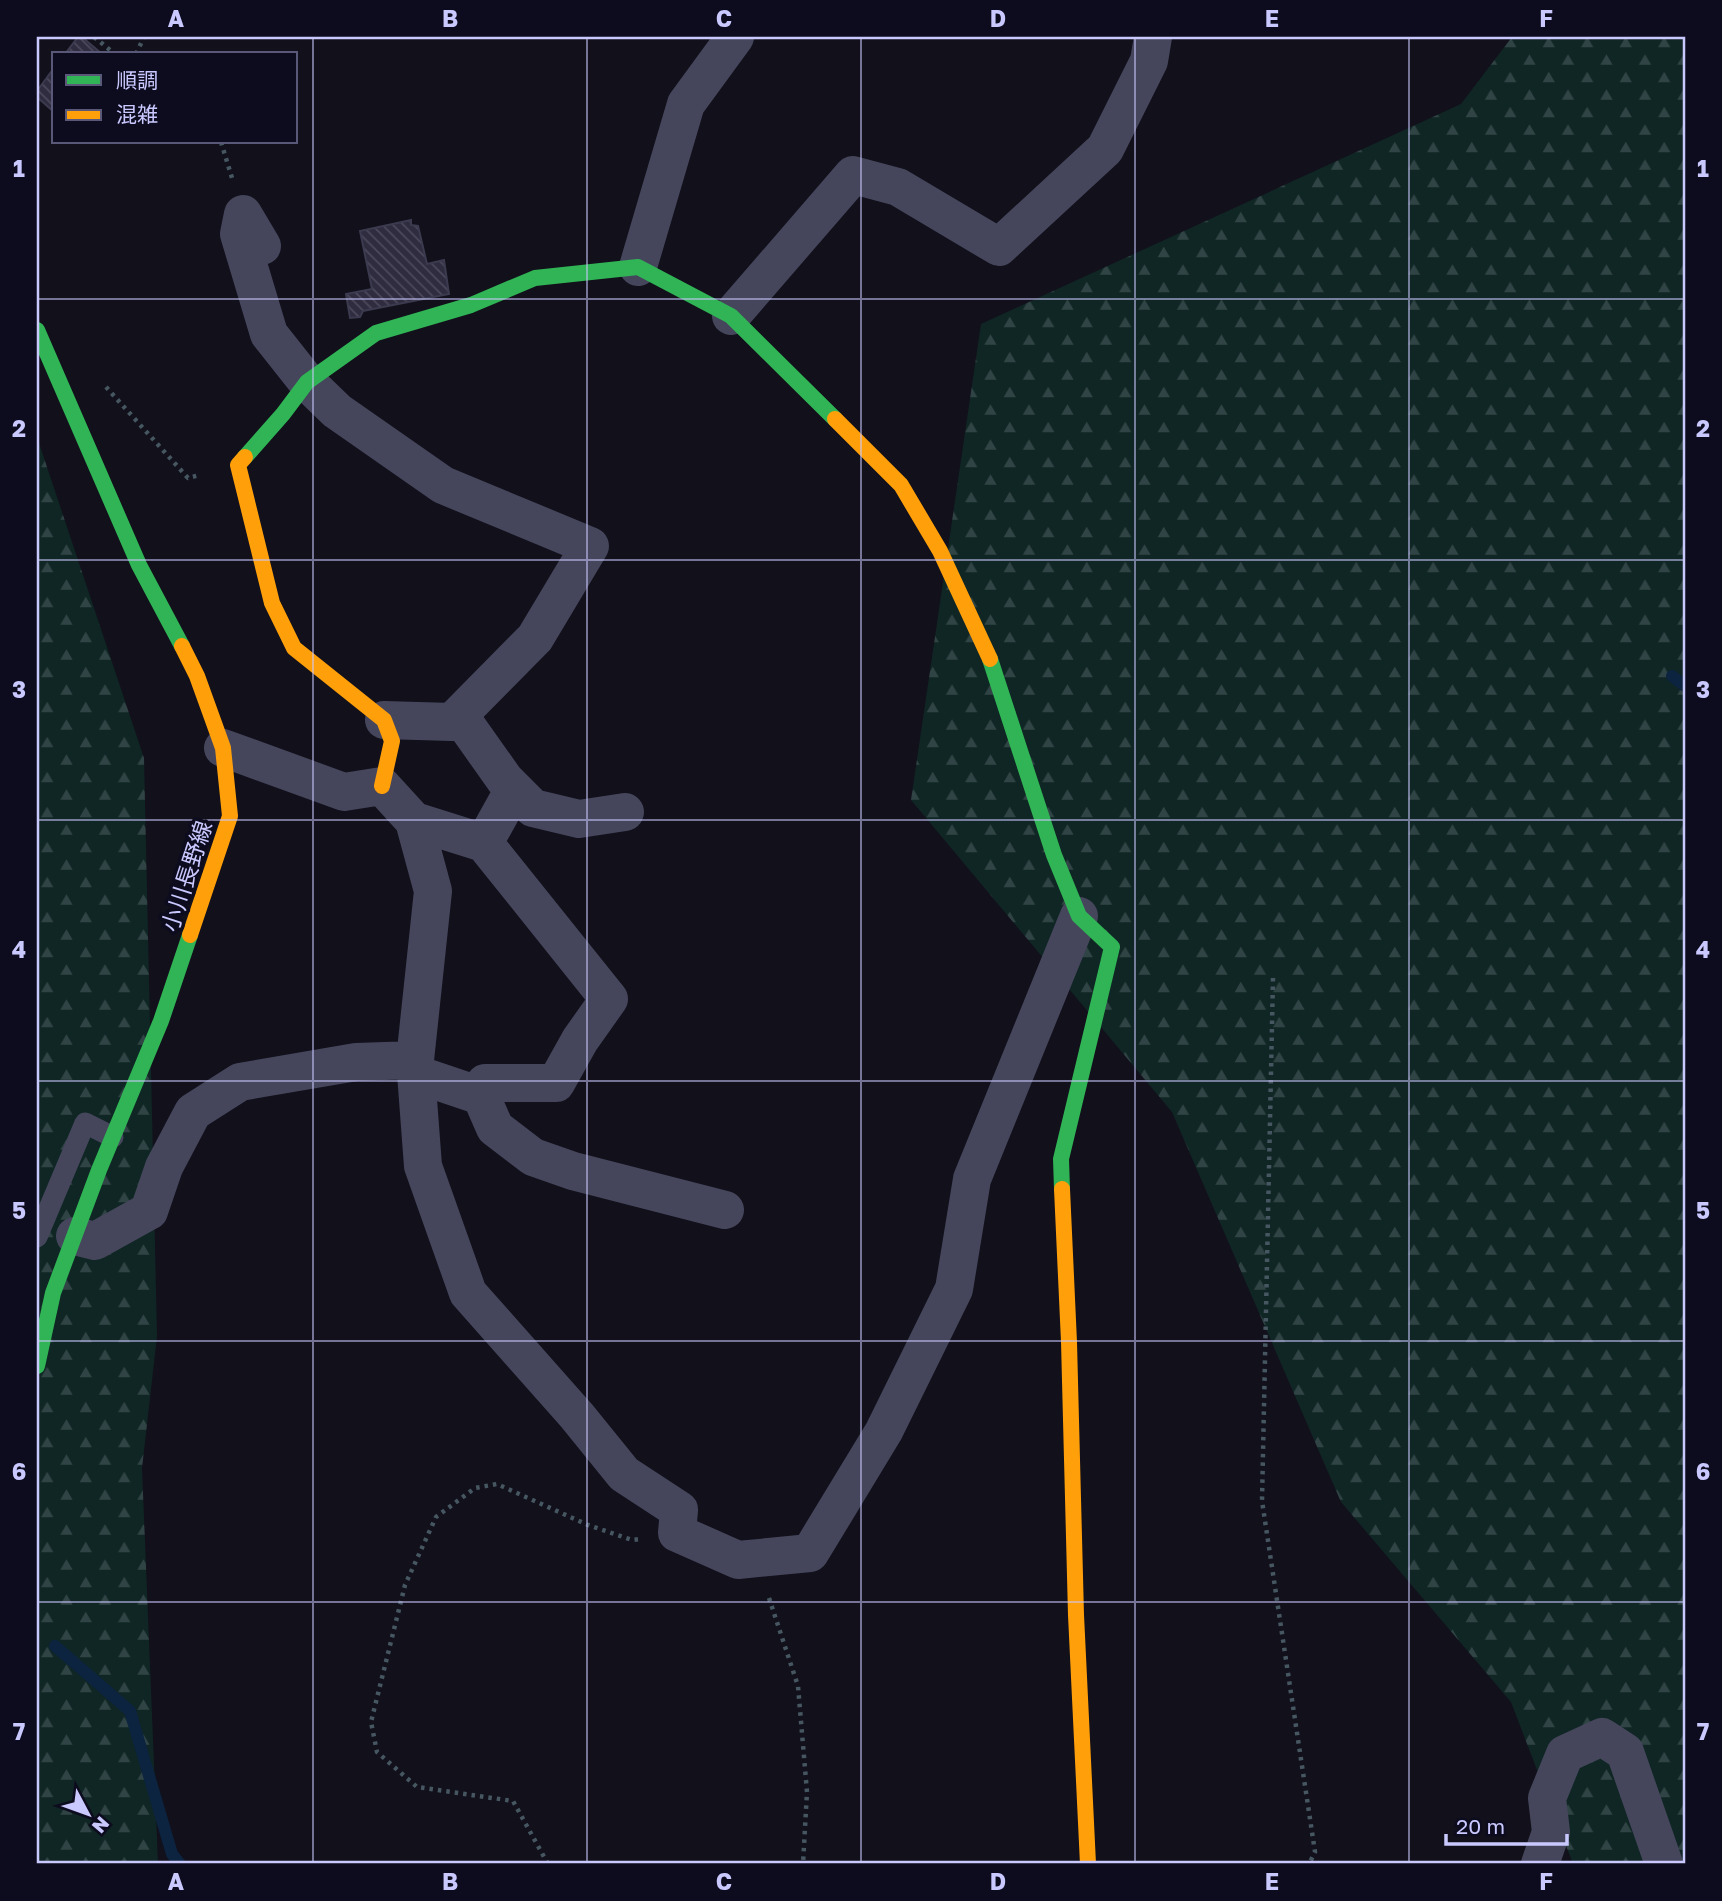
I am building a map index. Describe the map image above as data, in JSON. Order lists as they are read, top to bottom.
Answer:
{
  "streets": {
    "street": ["小川長野線"]
  },
  "legend": ["順調", "混雑"],
  "scale_bar": "20 m",
  "north": "bottom right",
  "grid": {
    "columns": [
      "A",
      "B",
      "C",
      "D",
      "E",
      "F"
    ],
    "rows": [
      "1",
      "2",
      "3",
      "4",
      "5",
      "6",
      "7"
    ]
  }
}
